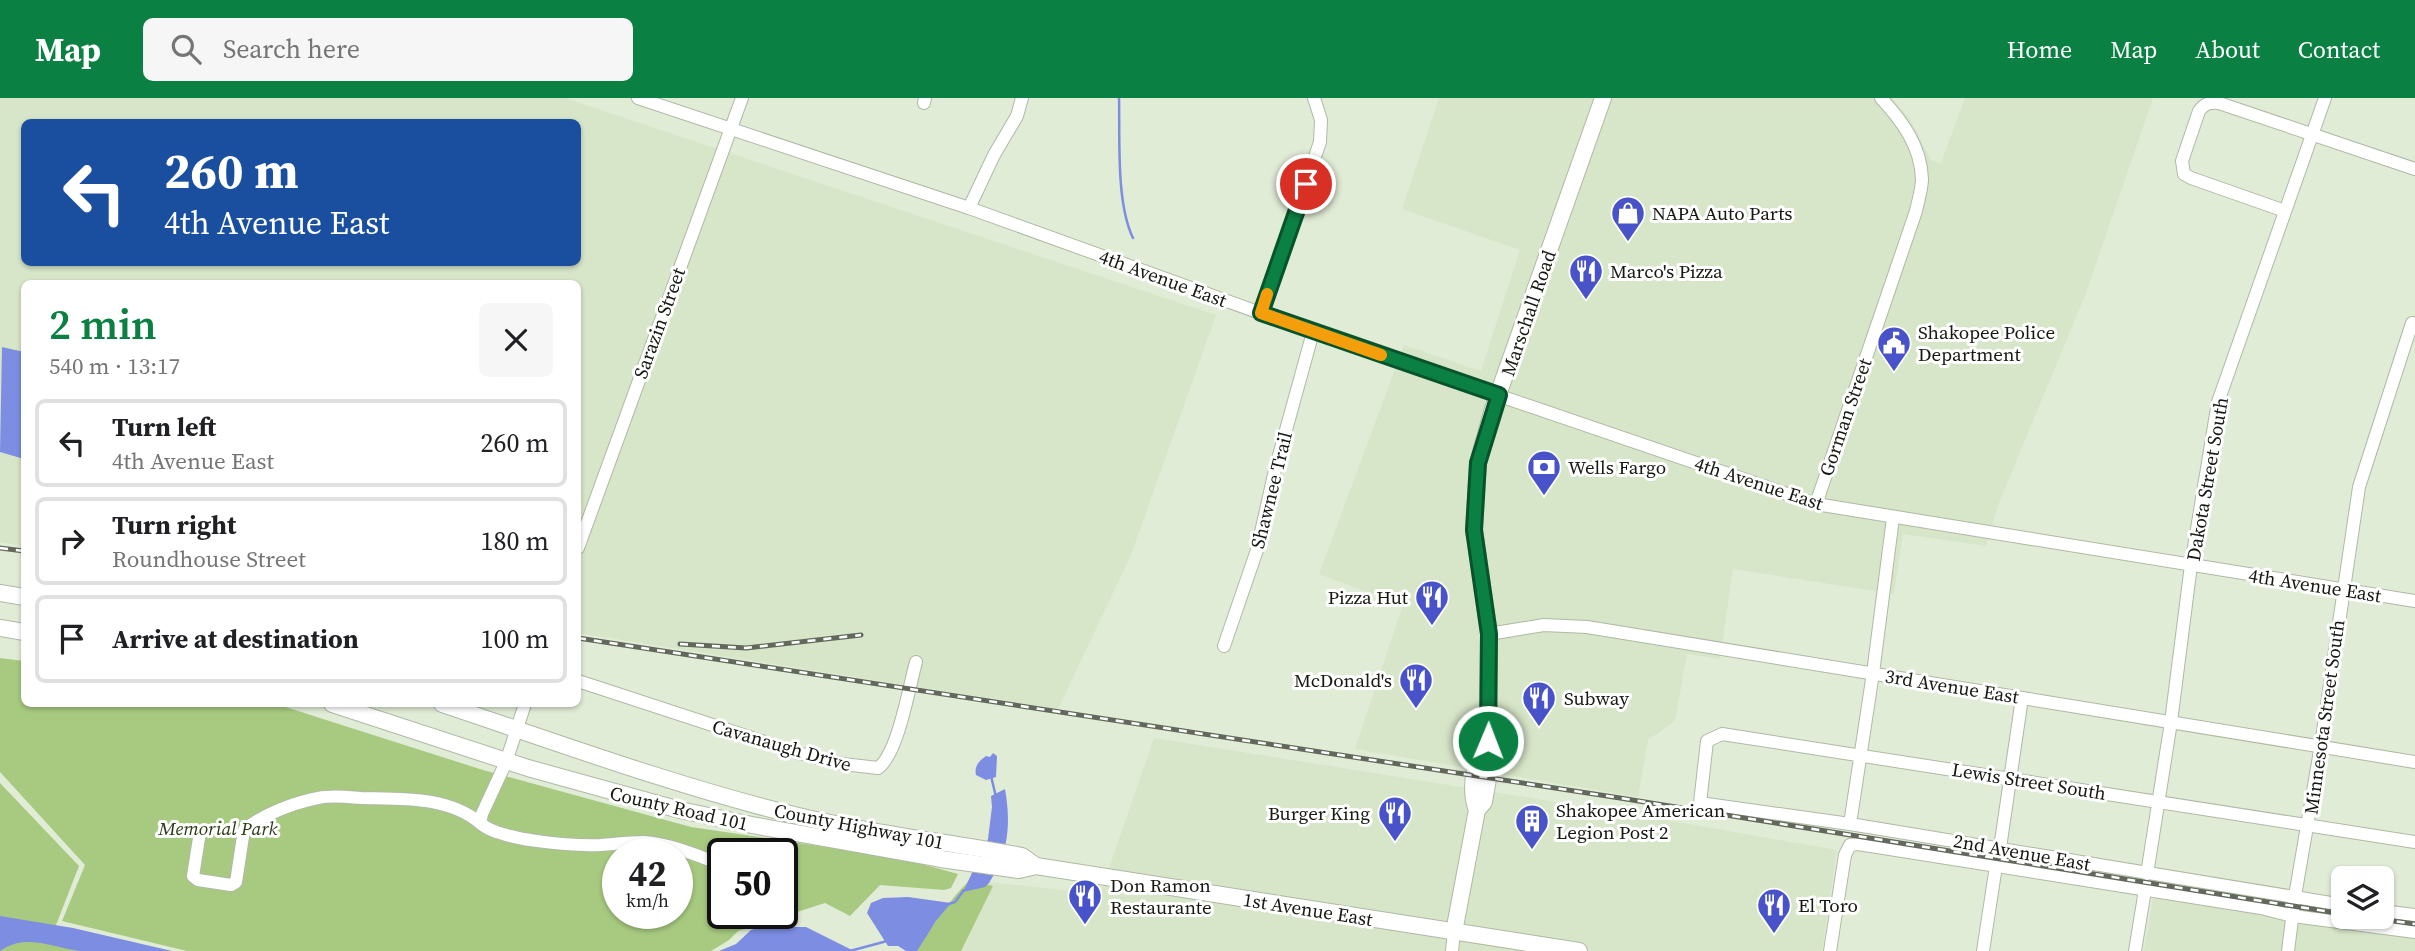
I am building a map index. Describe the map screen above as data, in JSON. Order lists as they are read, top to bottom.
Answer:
{
  "streets": {
    "main road": [
      "Marschall Road",
      "County Road 101",
      "County Highway 101",
      "1st Avenue East"
    ],
    "street": [
      "4th Avenue East",
      "Sarazin Street",
      "Gorman Street",
      "Dakota Street South",
      "Shawnee Trail",
      "3rd Avenue East",
      "Minnesota Street South",
      "Cavanaugh Drive",
      "Lewis Street South",
      "2nd Avenue East"
    ]
  },
  "crossings": [
    ["4th Avenue East", "Marschall Road"],
    ["4th Avenue East", "Sarazin Street"],
    ["4th Avenue East", "Gorman Street"],
    ["4th Avenue East", "Dakota Street South"],
    ["4th Avenue East", "Shawnee Trail"],
    ["4th Avenue East", "Minnesota Street South"],
    ["Marschall Road", "3rd Avenue East"],
    ["Marschall Road", "1st Avenue East"],
    ["Dakota Street South", "3rd Avenue East"],
    ["Dakota Street South", "Lewis Street South"],
    ["Dakota Street South", "2nd Avenue East"],
    ["3rd Avenue East", "Minnesota Street South"],
    ["Minnesota Street South", "Lewis Street South"],
    ["Minnesota Street South", "2nd Avenue East"],
    ["Lewis Street South", "2nd Avenue East"],
    ["County Road 101", "County Highway 101"],
    ["County Highway 101", "1st Avenue East"]
  ],
  "parks": ["Memorial Park"],
  "places": {
    "shop": ["NAPA Auto Parts"],
    "restaurant": [
      "Marco's Pizza",
      "Pizza Hut",
      "McDonald's",
      "Subway",
      "Burger King",
      "Don Ramon Restaurante",
      "El Toro"
    ],
    "public building": ["Shakopee Police Department"],
    "bank": ["Wells Fargo"],
    "building": ["Shakopee American Legion Post 2"]
  },
  "page": {
    "header": "Map",
    "search": "Search here",
    "nav": [
      "Home",
      "Map",
      "About",
      "Contact"
    ],
    "turn": ["260 m", "4th Avenue East"],
    "heading": ["2 min", "540 m · 13:17"],
    "list": [
      {
        "name": "Turn left",
        "note": "4th Avenue East",
        "value": "260 m"
      },
      {
        "name": "Turn right",
        "note": "Roundhouse Street",
        "value": "180 m"
      },
      {
        "name": "Arrive at destination",
        "value": "100 m"
      }
    ],
    "speed": "42 km/h",
    "limit": "50"
  }
}
